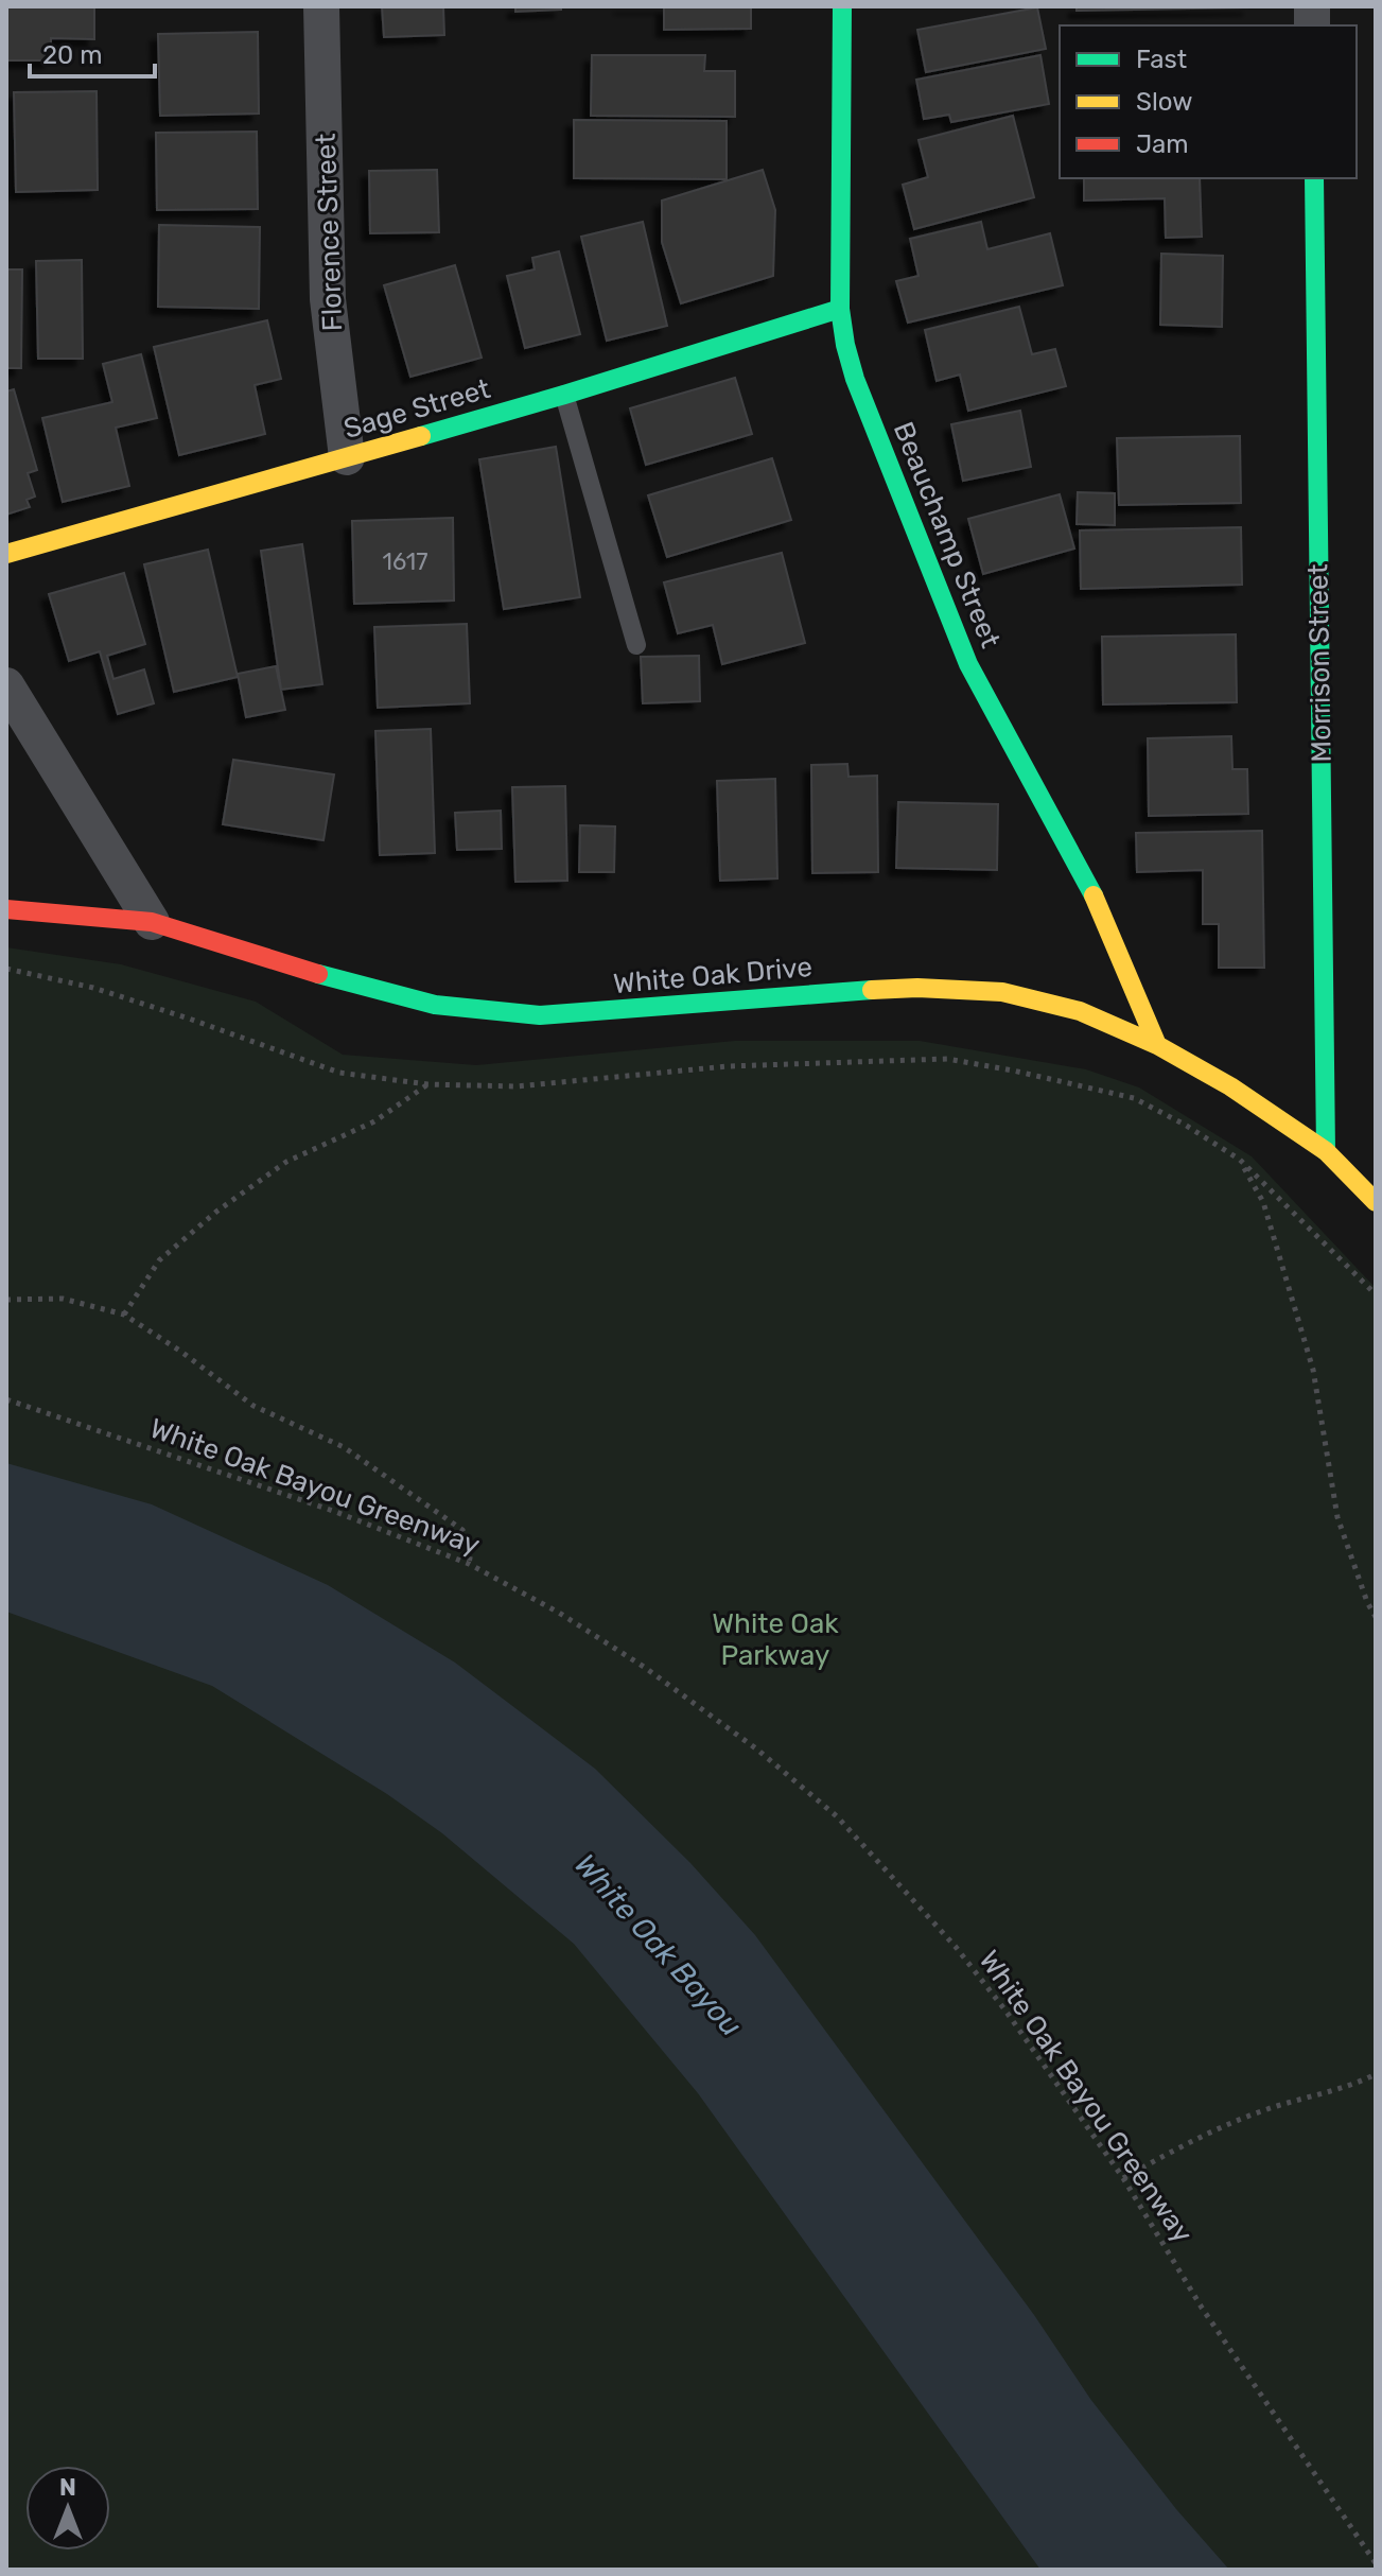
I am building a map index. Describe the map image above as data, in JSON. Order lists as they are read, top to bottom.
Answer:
{
  "streets": {
    "street": [
      "Florence Street",
      "Sage Street",
      "Beauchamp Street",
      "Morrison Street",
      "White Oak Drive"
    ],
    "path": ["White Oak Bayou Greenway"]
  },
  "crossings": [
    ["Florence Street", "Sage Street"],
    ["Sage Street", "Beauchamp Street"],
    ["Beauchamp Street", "White Oak Drive"],
    ["Morrison Street", "White Oak Drive"]
  ],
  "water": ["White Oak Bayou"],
  "parks": ["White Oak Parkway"],
  "house_numbers": ["1617"],
  "legend": ["Fast", "Slow", "Jam"],
  "scale_bar": "20 m",
  "north": "top"
}
